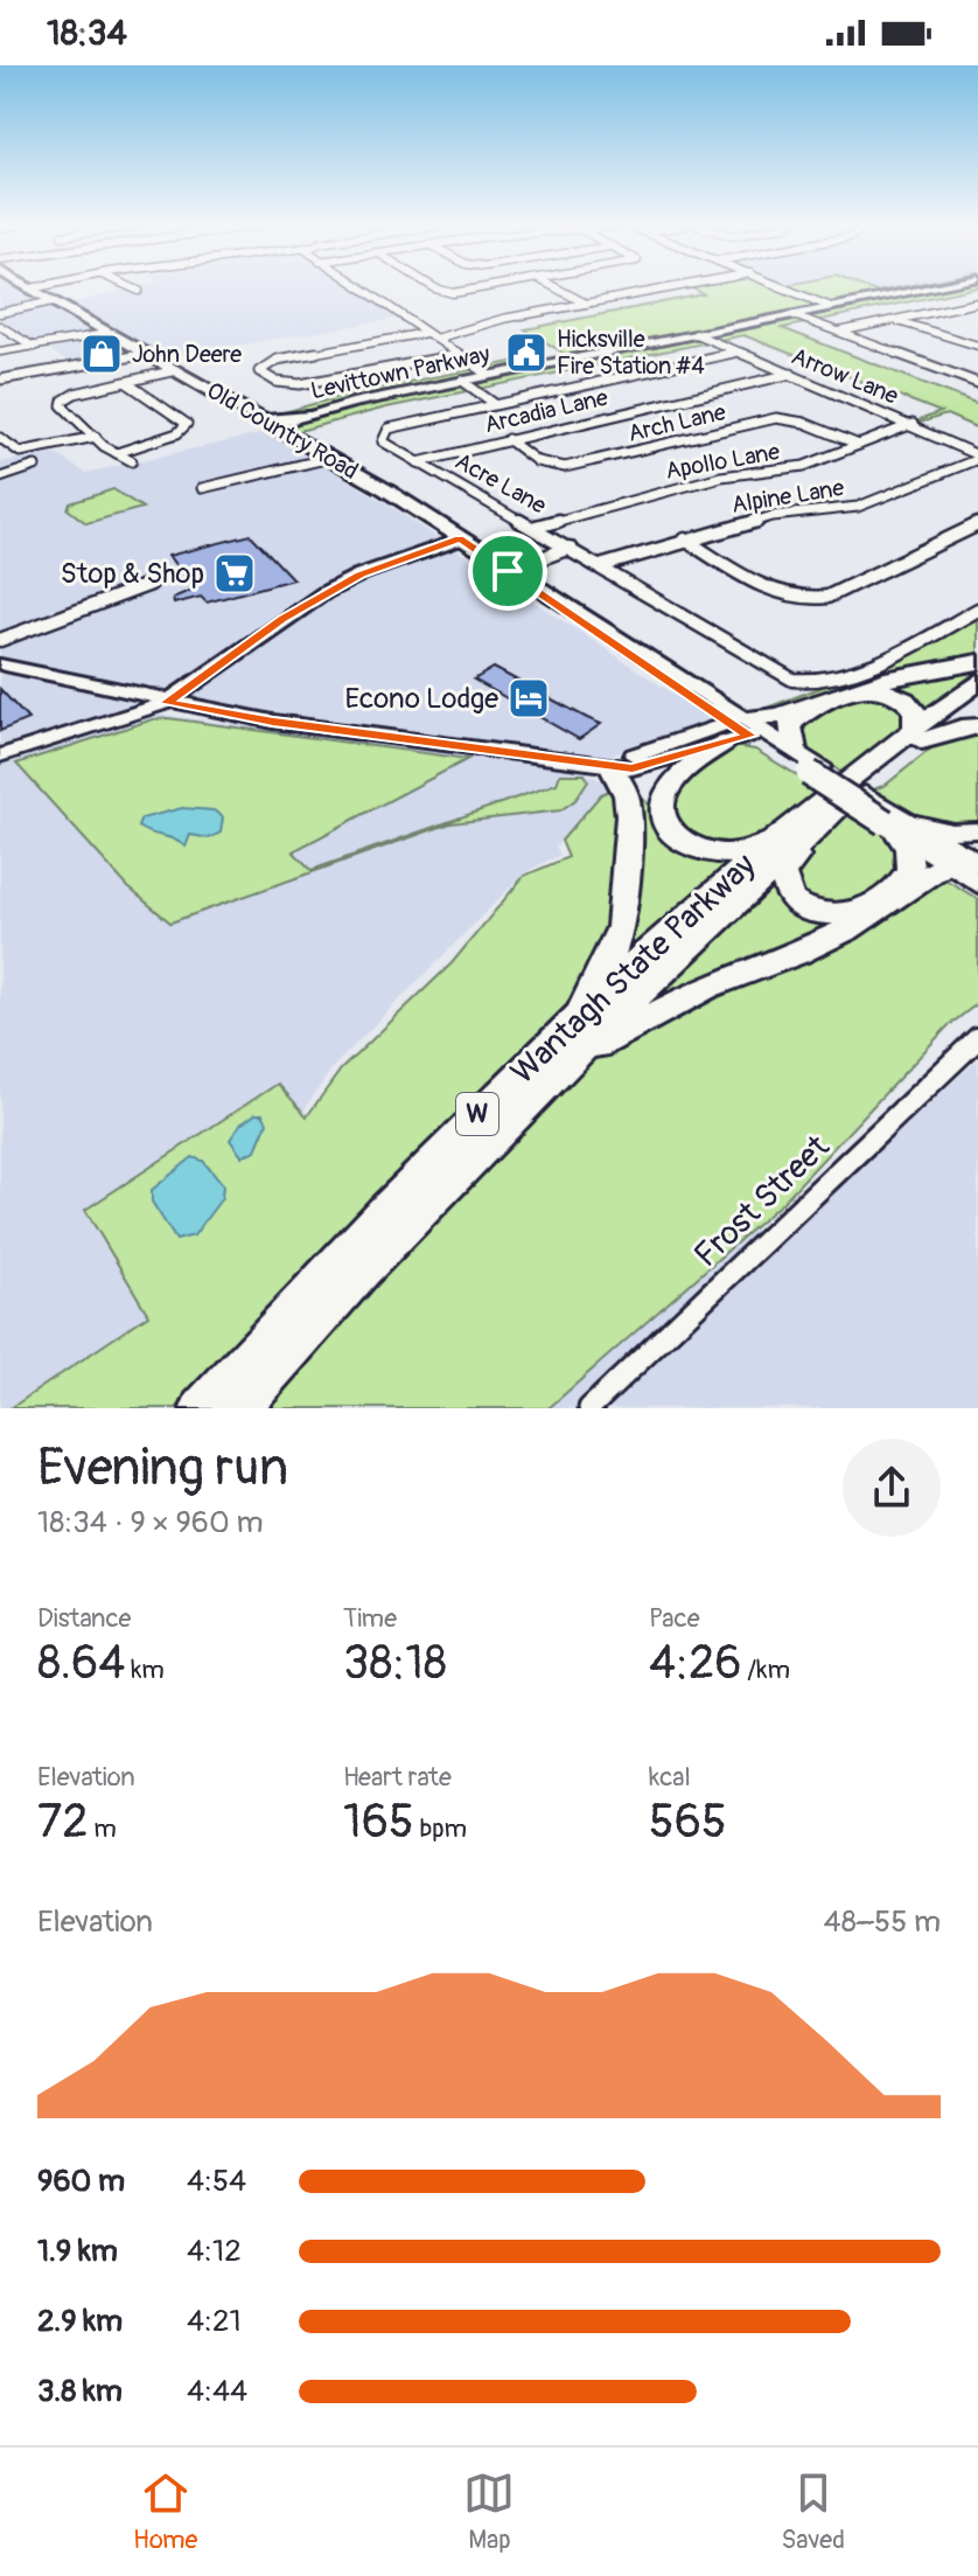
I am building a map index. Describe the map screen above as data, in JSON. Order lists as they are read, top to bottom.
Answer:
{
  "streets": {
    "highway": ["Wantagh State Parkway", "W"],
    "main road": ["Old Country Road"],
    "street": [
      "Levittown Parkway",
      "Arrow Lane",
      "Arcadia Lane",
      "Arch Lane",
      "Apollo Lane",
      "Acre Lane",
      "Alpine Lane",
      "Frost Street"
    ]
  },
  "crossings": [
    ["Levittown Parkway", "Arrow Lane"],
    ["Arrow Lane", "Arcadia Lane"],
    ["Arrow Lane", "Apollo Lane"],
    ["Arrow Lane", "Acre Lane"],
    ["Arrow Lane", "Alpine Lane"],
    ["Arcadia Lane", "Arch Lane"],
    ["Arcadia Lane", "Acre Lane"],
    ["Arch Lane", "Apollo Lane"],
    ["Apollo Lane", "Acre Lane"],
    ["Acre Lane", "Alpine Lane"]
  ],
  "places": {
    "public building": ["Hicksville Fire Station #4"],
    "shop": ["John Deere"],
    "supermarket": ["Stop & Shop"],
    "hotel": ["Econo Lodge"]
  },
  "page": {
    "status": "18:34",
    "heading": ["Evening run", "18:34 · 9 × 960 m"],
    "stats": [
      ["Distance", "8.64 km"],
      ["Time", "38:18"],
      ["Pace", "4:26 /km"],
      ["Elevation", "72 m"],
      ["Heart rate", "165 bpm"],
      ["kcal", "565"]
    ],
    "chart": ["Elevation", "48–55 m"],
    "list": [
      {
        "name": "960 m",
        "note": "4:54"
      },
      {
        "name": "1.9 km",
        "note": "4:12"
      },
      {
        "name": "2.9 km",
        "note": "4:21"
      },
      {
        "name": "3.8 km",
        "note": "4:44"
      }
    ],
    "tabs": ["Home", "Map", "Saved"]
  }
}
